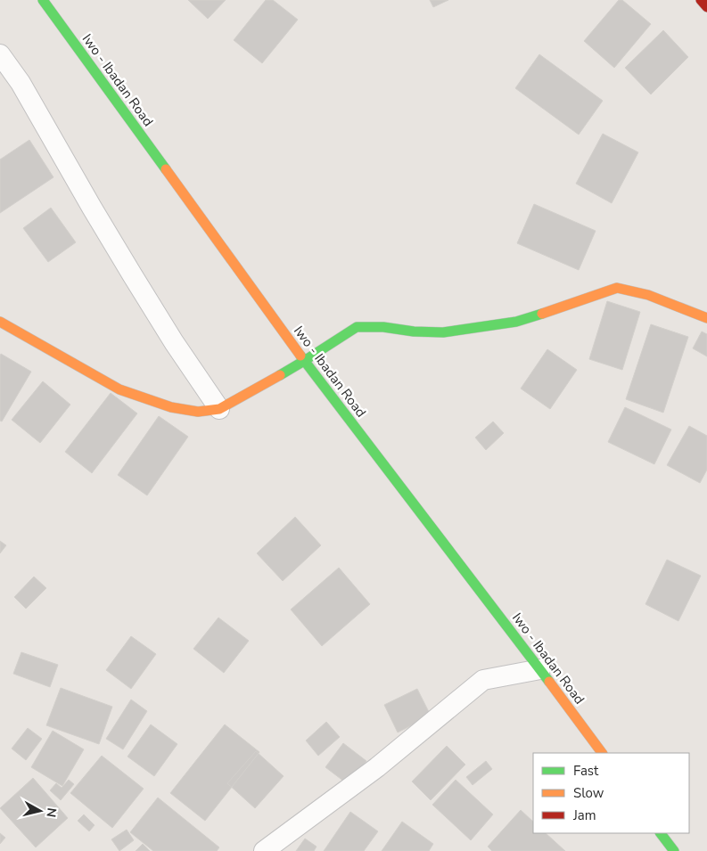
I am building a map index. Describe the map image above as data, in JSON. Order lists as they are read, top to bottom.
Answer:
{
  "streets": {
    "main road": ["Iwo - Ibadan Road"]
  },
  "legend": ["Fast", "Slow", "Jam"],
  "north": "right"
}
